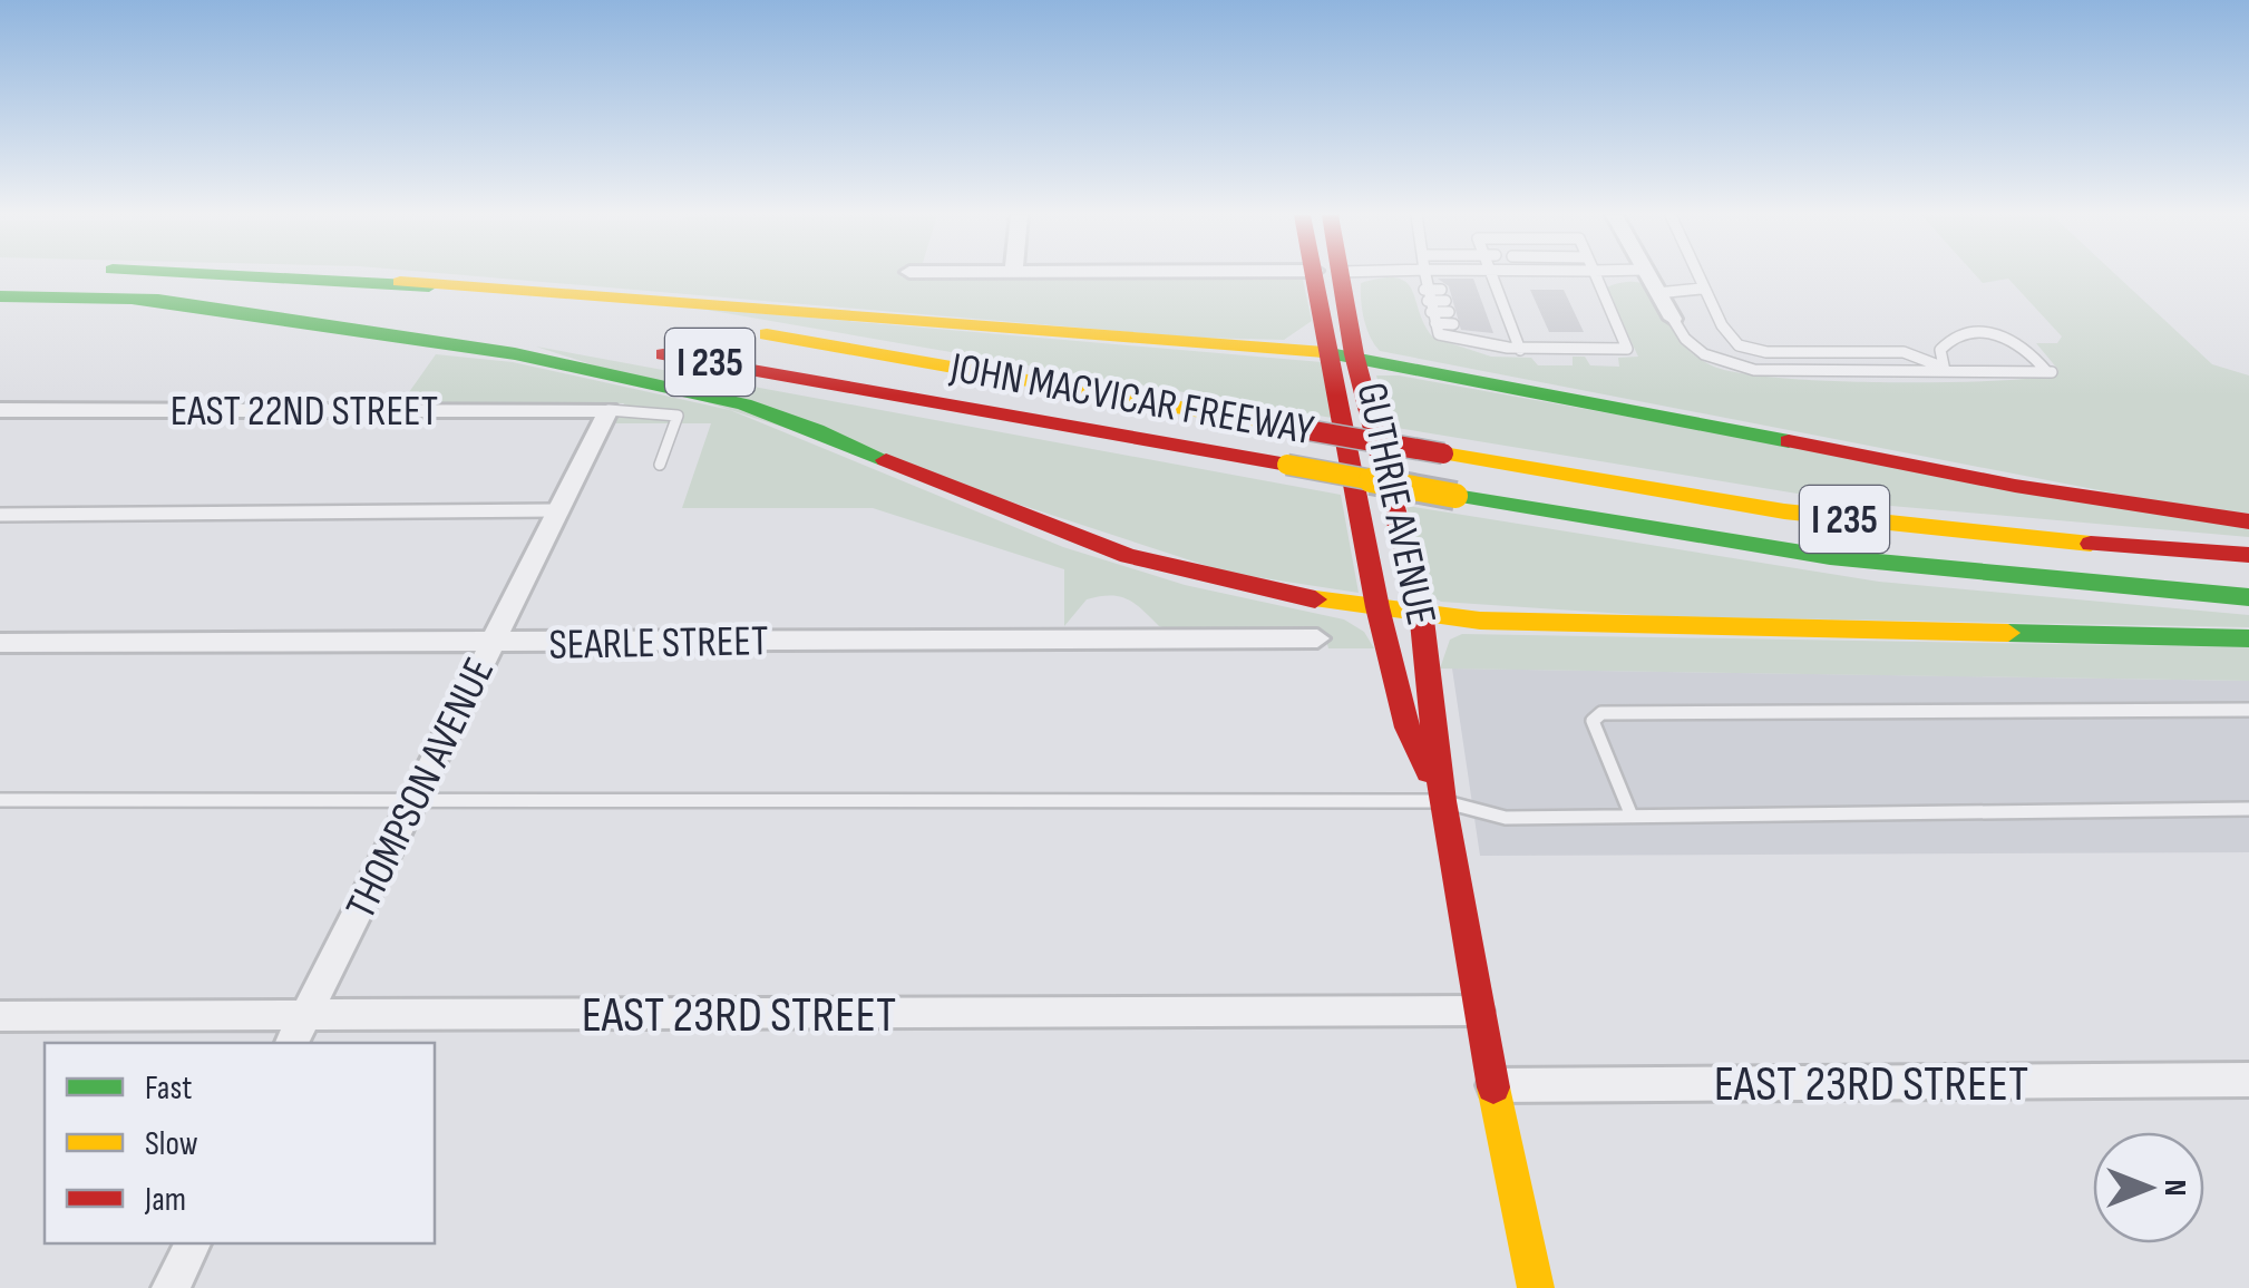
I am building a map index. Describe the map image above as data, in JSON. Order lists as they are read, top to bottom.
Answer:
{
  "streets": {
    "main road": ["I 235", "JOHN MACVICAR FREEWAY", "GUTHRIE AVENUE"],
    "street": [
      "EAST 22ND STREET",
      "SEARLE STREET",
      "THOMPSON AVENUE",
      "EAST 23RD STREET"
    ]
  },
  "crossings": [
    ["EAST 22ND STREET", "THOMPSON AVENUE"],
    ["GUTHRIE AVENUE", "EAST 23RD STREET"],
    ["SEARLE STREET", "THOMPSON AVENUE"],
    ["THOMPSON AVENUE", "EAST 23RD STREET"]
  ],
  "legend": ["Fast", "Slow", "Jam"],
  "north": "right"
}
